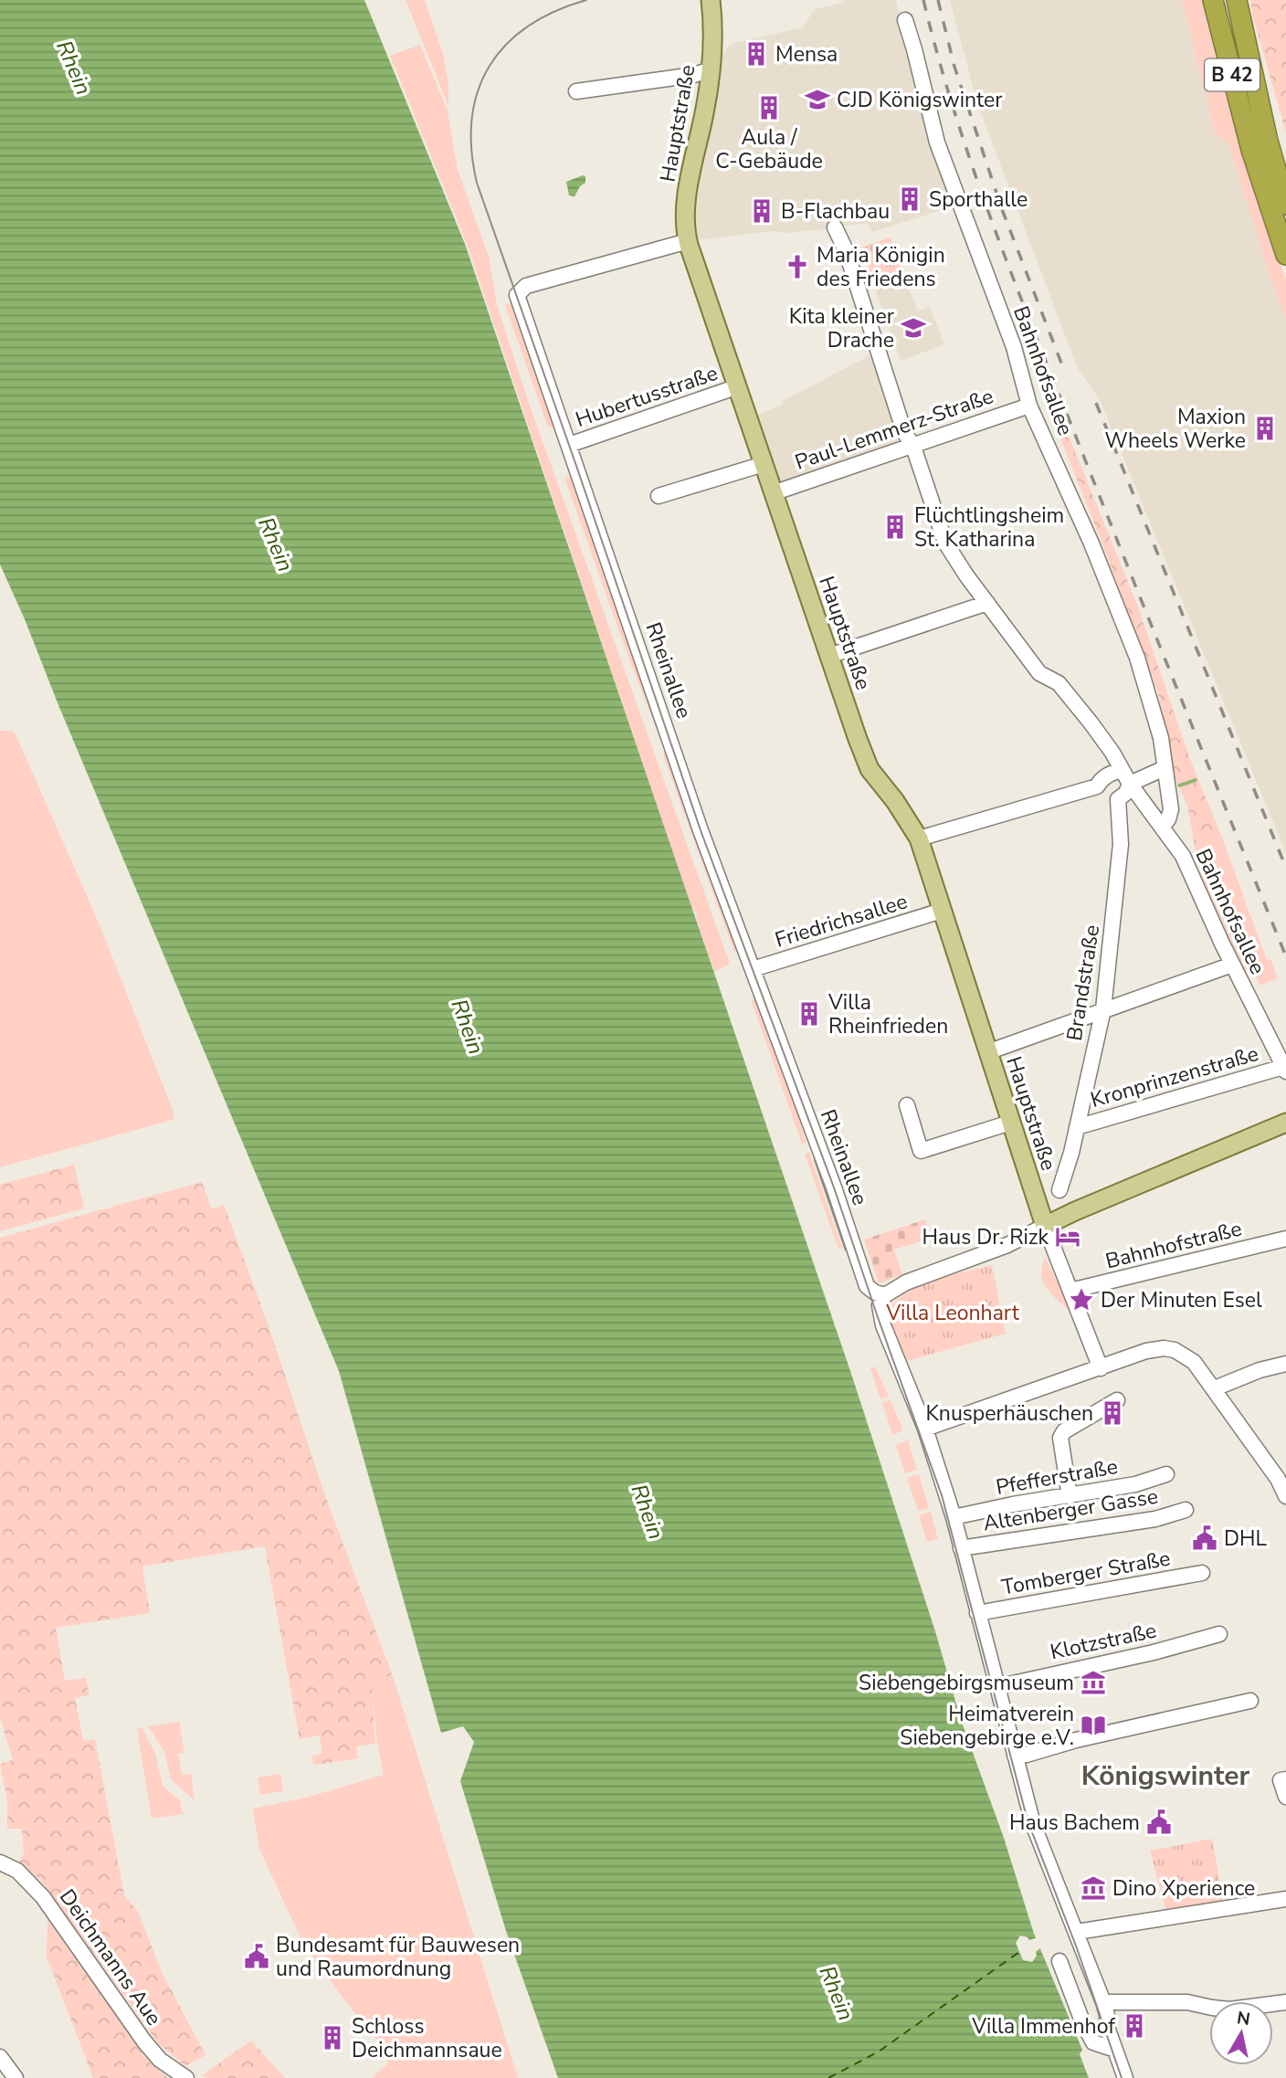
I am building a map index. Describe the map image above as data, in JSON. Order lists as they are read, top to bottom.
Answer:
{
  "streets": {
    "highway": ["B 42"],
    "main road": ["Hauptstraße"],
    "street": [
      "Bahnhofsallee",
      "Hubertusstraße",
      "Paul-Lemmerz-Straße",
      "Rheinallee",
      "Friedrichsallee",
      "Brandstraße",
      "Kronprinzenstraße",
      "Bahnhofstraße",
      "Pfefferstraße",
      "Altenberger Gasse",
      "Tomberger Straße",
      "Klotzstraße",
      "Deichmanns Aue"
    ]
  },
  "crossings": [
    ["Hauptstraße", "Hubertusstraße"],
    ["Hauptstraße", "Paul-Lemmerz-Straße"],
    ["Hauptstraße", "Rheinallee"],
    ["Hauptstraße", "Friedrichsallee"],
    ["Hauptstraße", "Bahnhofstraße"],
    ["Bahnhofsallee", "Paul-Lemmerz-Straße"],
    ["Bahnhofsallee", "Kronprinzenstraße"],
    ["Hubertusstraße", "Rheinallee"],
    ["Rheinallee", "Friedrichsallee"],
    ["Brandstraße", "Kronprinzenstraße"]
  ],
  "districts": ["Königswinter"],
  "water": ["Rhein"],
  "parks": ["Villa Leonhart"],
  "places": {
    "building": [
      "Mensa",
      "Aula / C-Gebäude",
      "Sporthalle",
      "B-Flachbau",
      "Maxion Wheels Werke",
      "Flüchtlingsheim St. Katharina",
      "Villa Rheinfrieden",
      "Knusperhäuschen",
      "Villa Immenhof",
      "Schloss Deichmannsaue"
    ],
    "school or university": ["CJD Königswinter", "Kita kleiner Drache"],
    "church": ["Maria Königin des Friedens"],
    "hotel": ["Haus Dr. Rizk"],
    "place": ["Der Minuten Esel"],
    "public building": ["DHL", "Haus Bachem", "Bundesamt für Bauwesen und Raumordnung"],
    "museum": ["Siebengebirgsmuseum", "Dino Xperience"],
    "library": ["Heimatverein Siebengebirge e.V."]
  },
  "north": "top"
}
